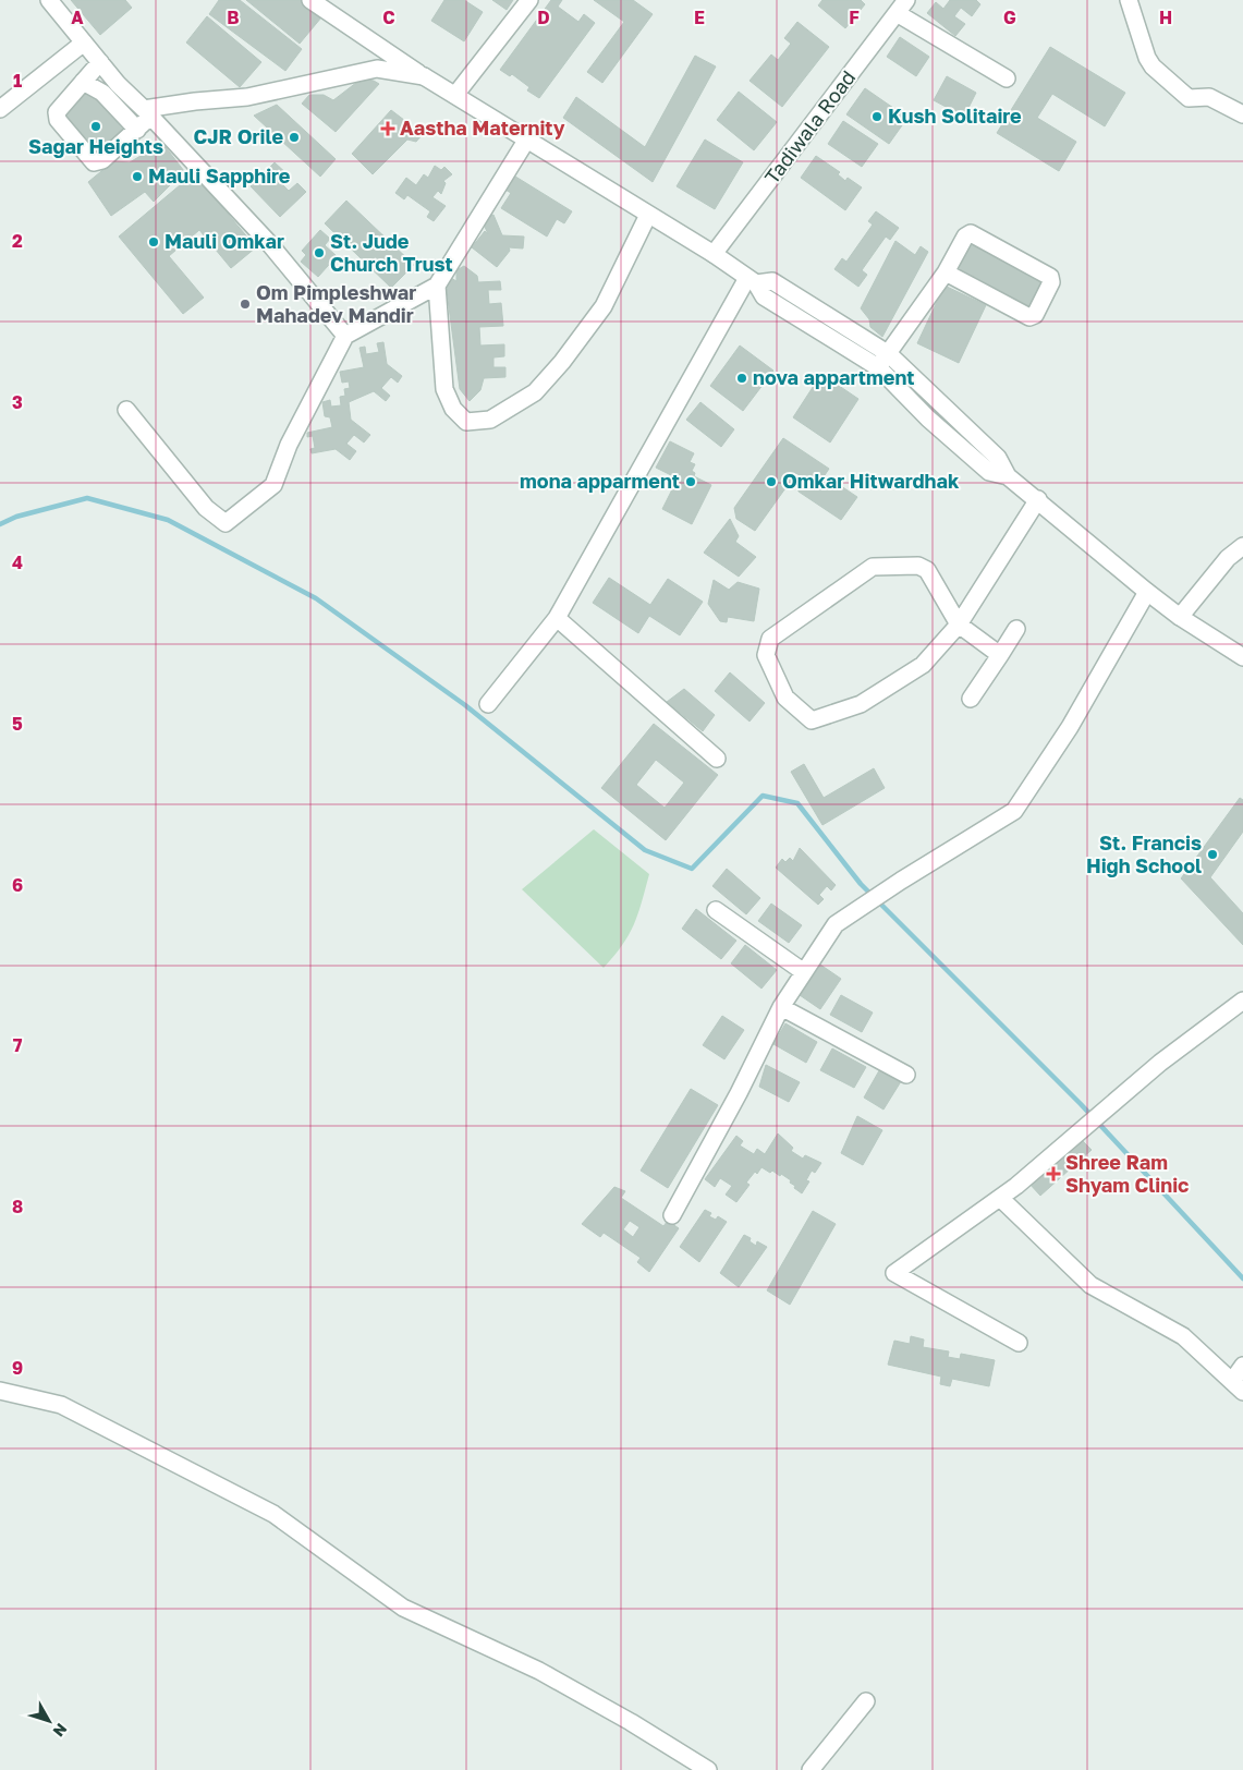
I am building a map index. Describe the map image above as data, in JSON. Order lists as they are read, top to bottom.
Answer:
{
  "streets": {
    "street": ["Tadiwala Road"]
  },
  "places": {
    "other": [
      "Kush Solitaire",
      "Sagar Heights",
      "CJR Orile",
      "Mauli Sapphire",
      "Mauli Omkar",
      "St. Jude Church Trust",
      "Om Pimpleshwar Mahadev Mandir",
      "nova appartment",
      "mona apparment",
      "Omkar Hitwardhak",
      "St. Francis High School"
    ],
    "health": ["Aastha Maternity", "Shree Ram Shyam Clinic"]
  },
  "north": "bottom right",
  "grid": {
    "columns": [
      "A",
      "B",
      "C",
      "D",
      "E",
      "F",
      "G",
      "H"
    ],
    "rows": [
      "1",
      "2",
      "3",
      "4",
      "5",
      "6",
      "7",
      "8",
      "9"
    ]
  }
}
